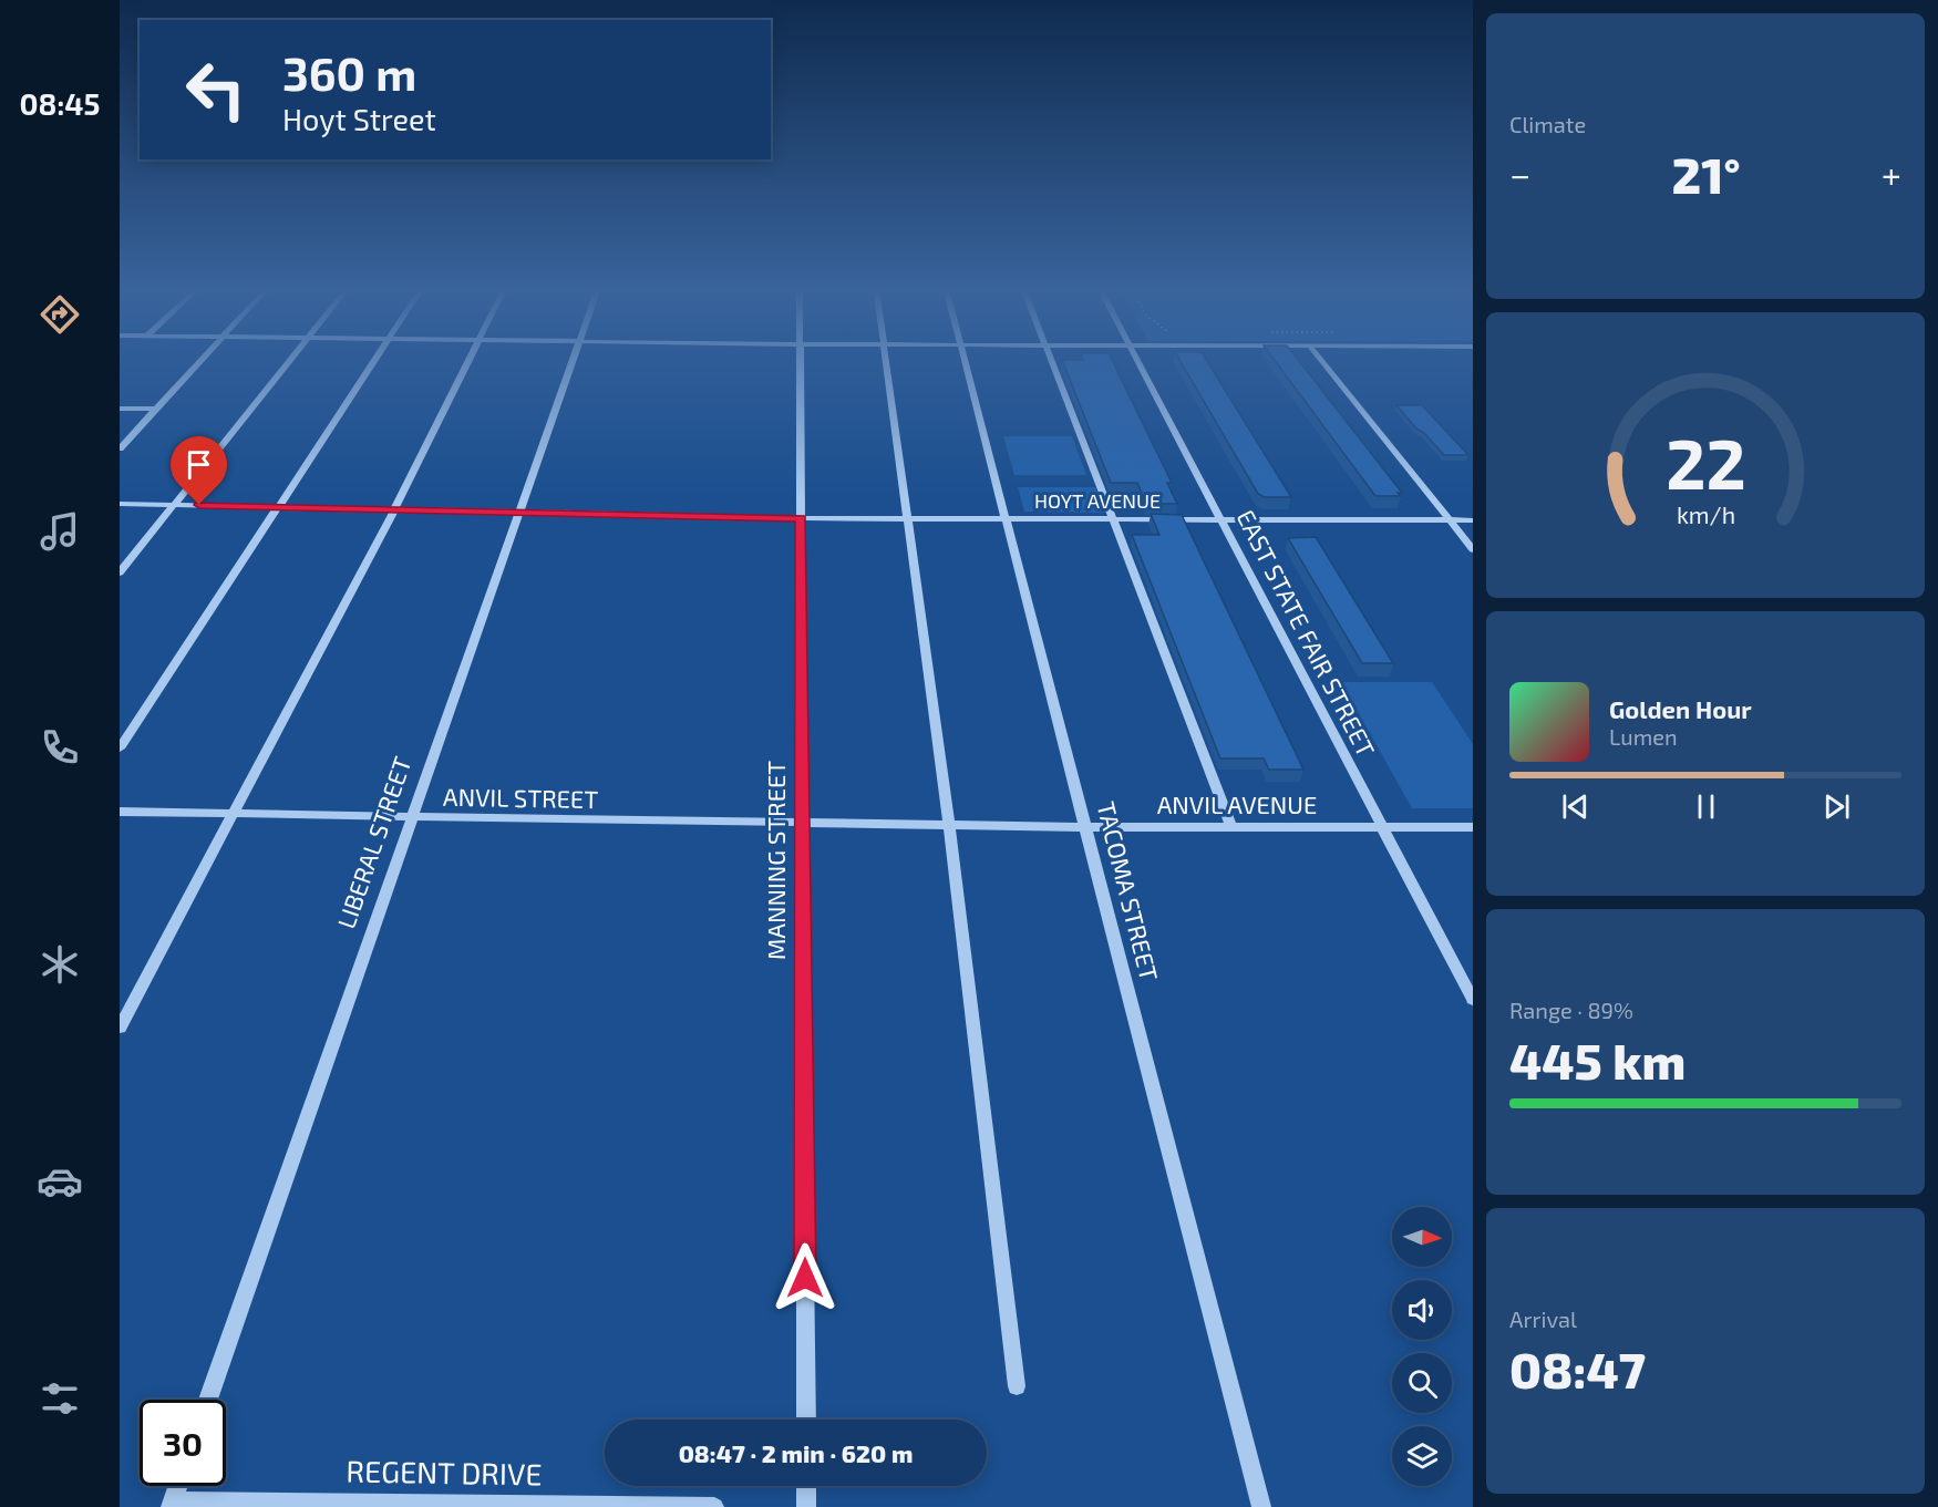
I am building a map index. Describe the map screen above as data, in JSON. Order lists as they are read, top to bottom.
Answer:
{
  "streets": {
    "street": [
      "HOYT AVENUE",
      "EAST STATE FAIR STREET",
      "ANVIL STREET",
      "ANVIL AVENUE",
      "LIBERAL STREET",
      "MANNING STREET",
      "TACOMA STREET",
      "REGENT DRIVE"
    ]
  },
  "crossings": [
    ["HOYT AVENUE", "EAST STATE FAIR STREET"],
    ["HOYT AVENUE", "LIBERAL STREET"],
    ["HOYT AVENUE", "MANNING STREET"],
    ["HOYT AVENUE", "TACOMA STREET"],
    ["EAST STATE FAIR STREET", "ANVIL AVENUE"],
    ["ANVIL STREET", "ANVIL AVENUE"],
    ["ANVIL STREET", "LIBERAL STREET"],
    ["ANVIL STREET", "MANNING STREET"],
    ["ANVIL AVENUE", "MANNING STREET"],
    ["ANVIL AVENUE", "TACOMA STREET"]
  ],
  "north": "right",
  "page": {
    "tabs": "08:45",
    "tile": [
      "Climate",
      ["Range · 89%", "445 km"],
      ["Arrival", "08:47"]
    ],
    "turn": ["360 m", "Hoyt Street"],
    "heat": ["−", "21°", "+"],
    "song": ["Golden Hour", "Lumen"],
    "limit": "30",
    "trip": "08:47 · 2 min · 620 m",
    "gauge": ["22", "km/h"]
  }
}
